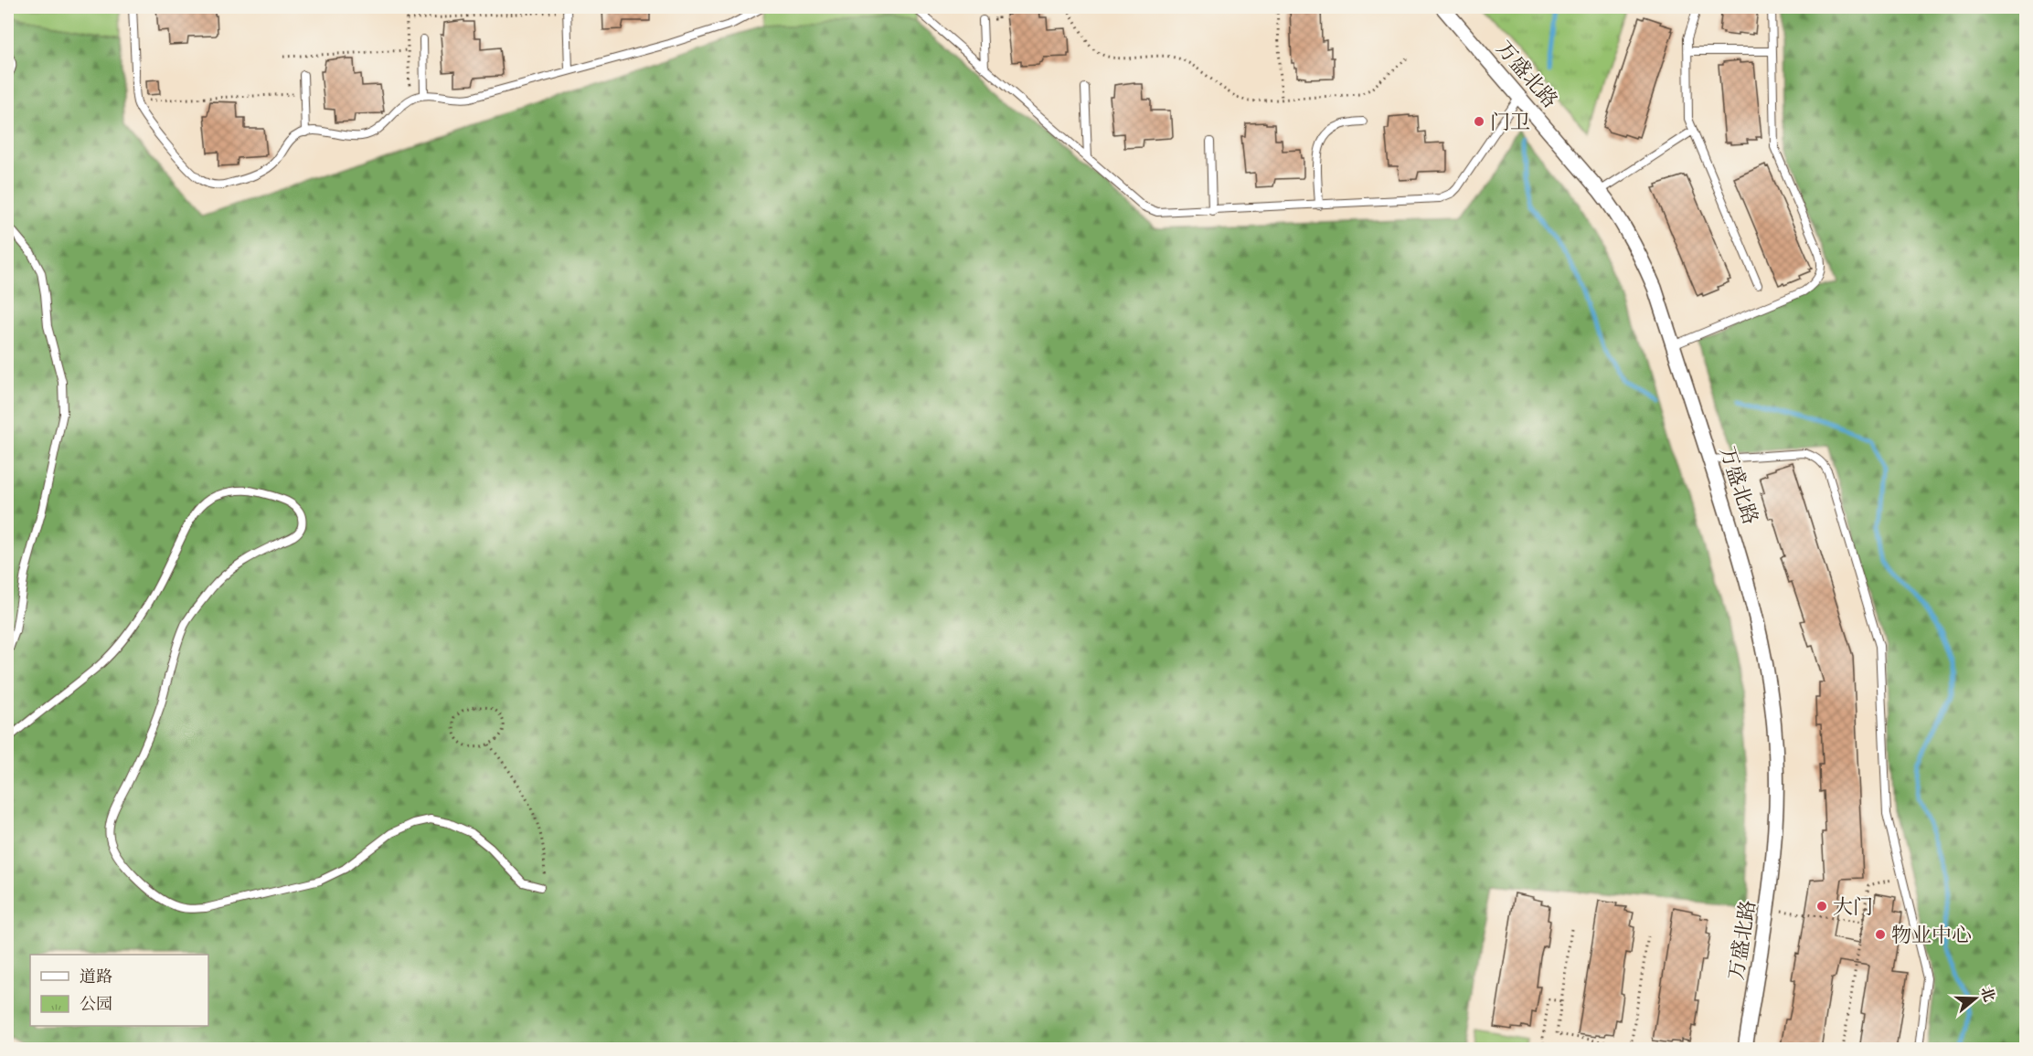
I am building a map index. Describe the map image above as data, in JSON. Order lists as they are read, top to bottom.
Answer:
{
  "streets": {
    "street": ["万盛北路"]
  },
  "places": ["门卫", "大门", "物业中心"],
  "legend": ["道路", "公园"],
  "north": "right"
}
